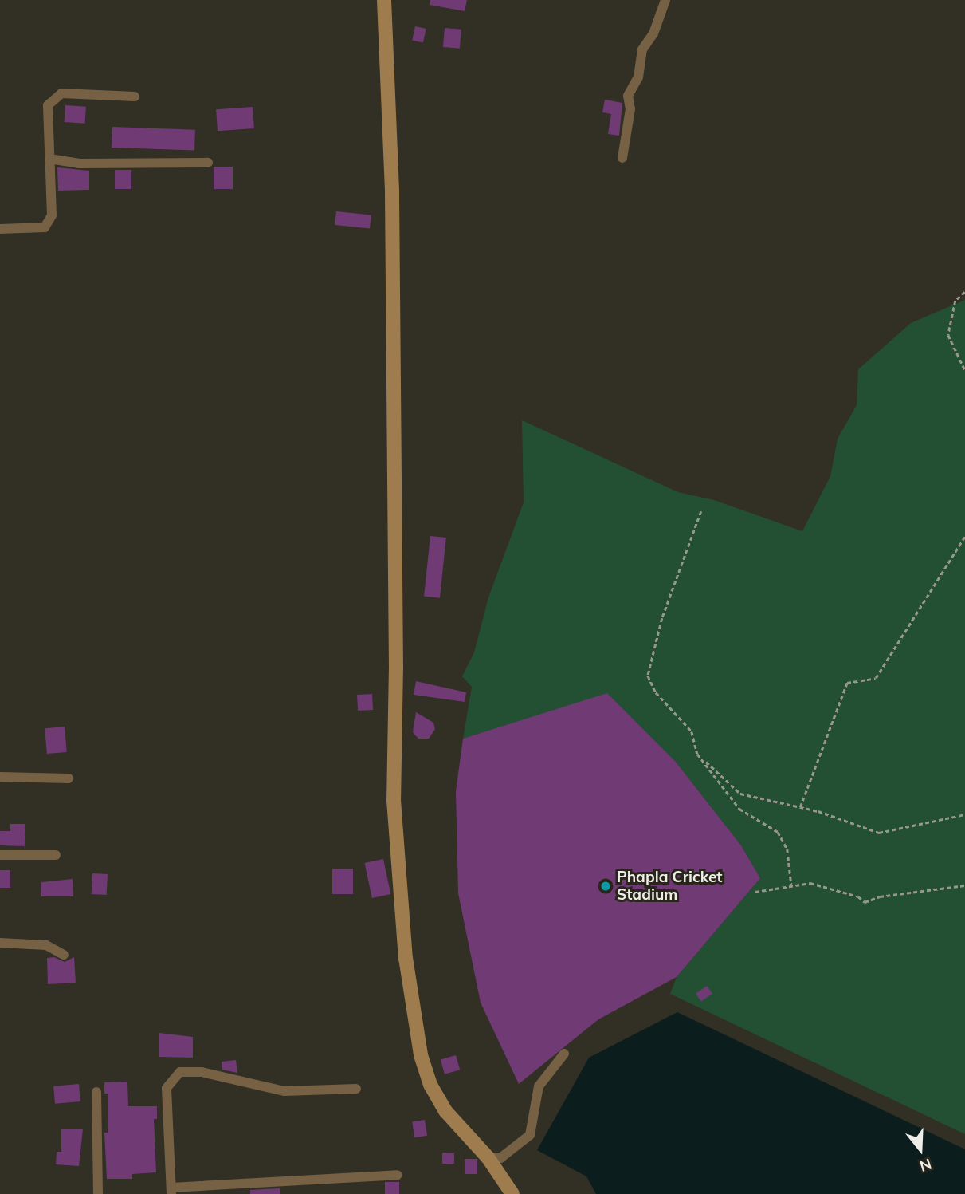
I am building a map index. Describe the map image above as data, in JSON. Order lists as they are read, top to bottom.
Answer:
{
  "places": ["Phapla Cricket Stadium"],
  "north": "bottom"
}
